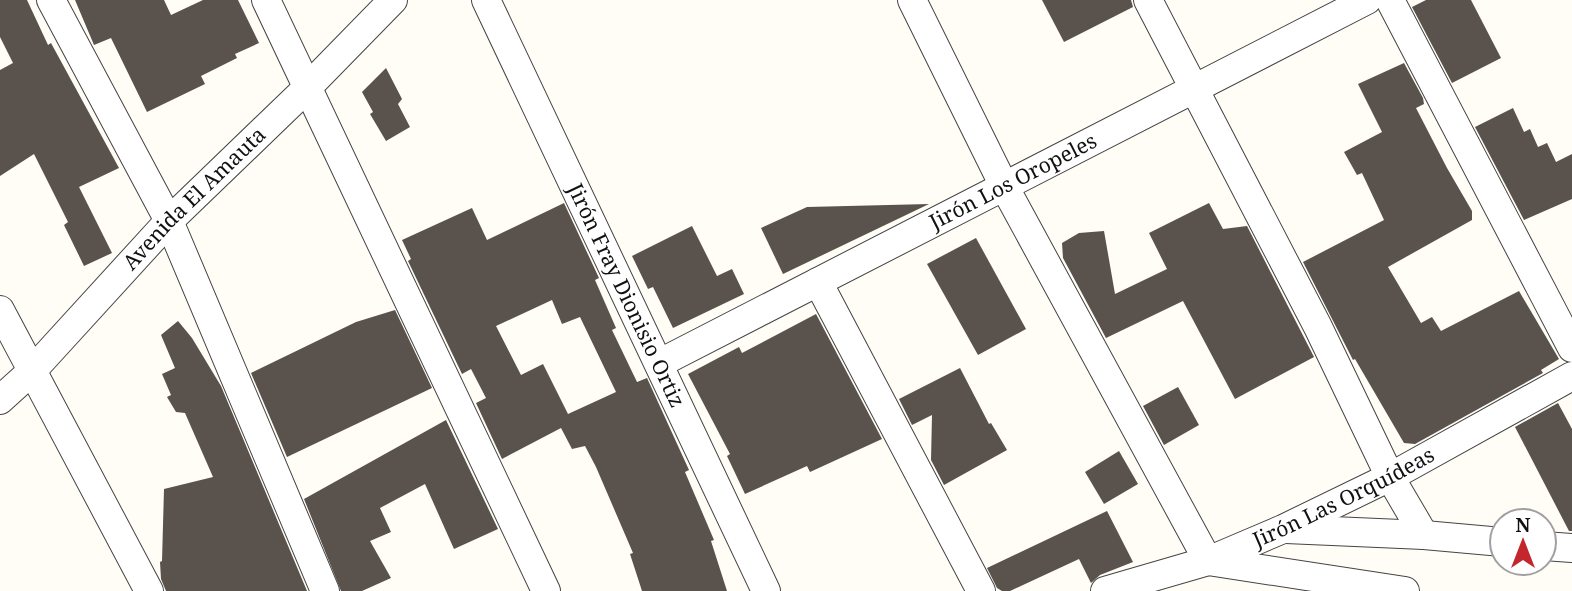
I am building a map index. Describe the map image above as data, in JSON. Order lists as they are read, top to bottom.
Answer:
{
  "streets": {
    "street": [
      "Jirón Los Oropeles",
      "Avenida El Amauta",
      "Jirón Fray Dionisio Ortiz",
      "Jirón Las Orquídeas"
    ]
  },
  "crossings": [
    ["Jirón Los Oropeles", "Jirón Fray Dionisio Ortiz"]
  ],
  "north": "top"
}
